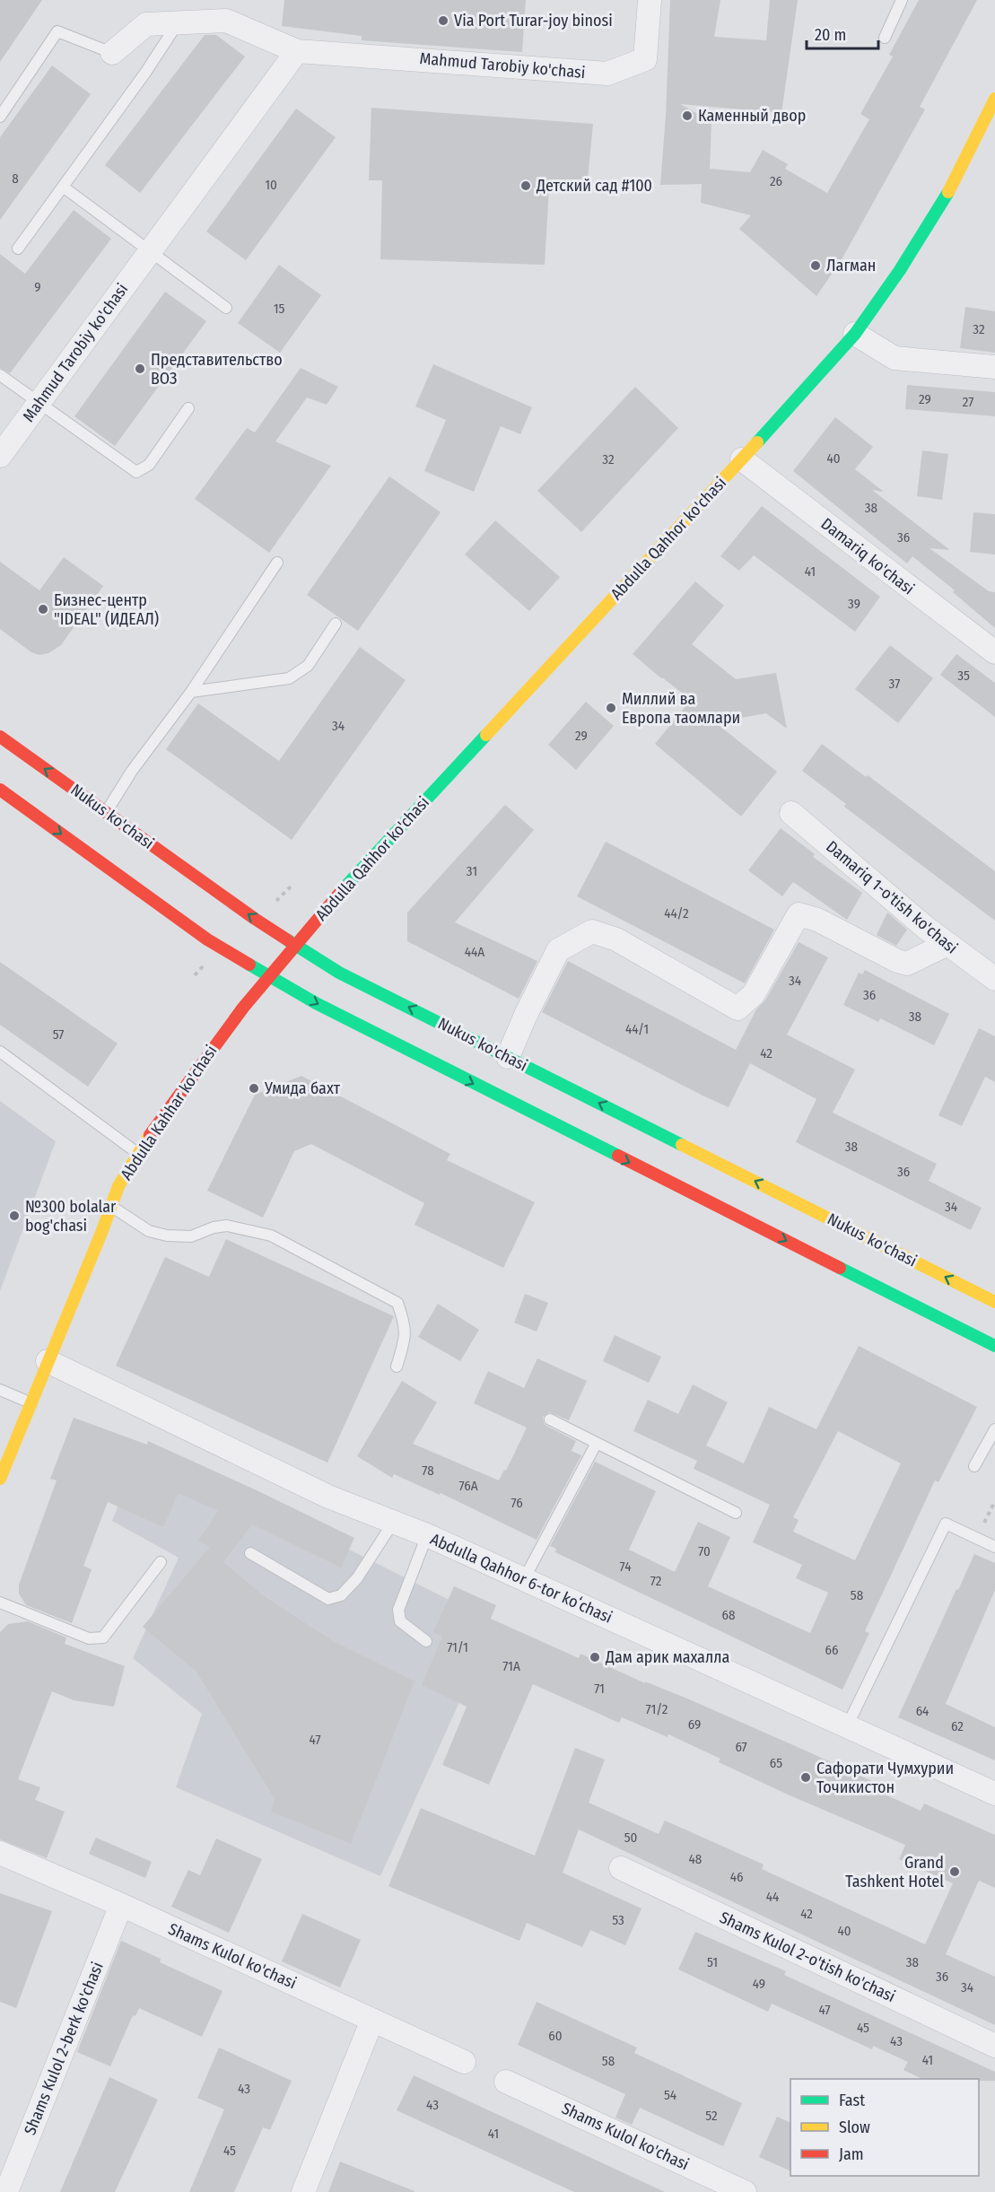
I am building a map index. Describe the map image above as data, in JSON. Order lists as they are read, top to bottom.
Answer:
{
  "streets": {
    "main road": ["Abdulla Qahhor ko'chasi", "Nukus ko'chasi", "Abdulla Kahhar ko'chasi"],
    "street": [
      "Mahmud Tarobiy ko'chasi",
      "Damariq ko'chasi",
      "Damariq 1-o'tish ko'chasi",
      "Abdulla Qahhor 6-tor koʻchasi",
      "Shams Kulol ko'chasi",
      "Shams Kulol 2-o'tish ko'chasi",
      "Shams Kulol 2-berk ko'chasi"
    ]
  },
  "crossings": [
    ["Abdulla Qahhor ko'chasi", "Damariq ko'chasi"],
    ["Abdulla Qahhor ko'chasi", "Nukus ko'chasi"],
    ["Abdulla Qahhor ko'chasi", "Abdulla Kahhar ko'chasi"],
    ["Nukus ko'chasi", "Abdulla Kahhar ko'chasi"],
    ["Abdulla Kahhar ko'chasi", "Abdulla Qahhor 6-tor koʻchasi"],
    ["Shams Kulol ko'chasi", "Shams Kulol 2-berk ko'chasi"]
  ],
  "places": [
    "Via Port Turar-joy binosi",
    "Каменный двор",
    "Детский сад #100",
    "Лагман",
    "Представительство ВОЗ",
    "Бизнес-центр \"IDEAL\" (ИДЕАЛ)",
    "Миллий ва Европа таомлари",
    "Умида бахт",
    "№300 bolalar bog'chasi",
    "Дам арик махалла",
    "Сафорати Чумхурии Точикистон",
    "Grand Tashkent Hotel"
  ],
  "house_numbers": [
    "8",
    "26",
    "10",
    "9",
    "15",
    "32",
    "29",
    "27",
    "40",
    "32",
    "38",
    "36",
    "41",
    "39",
    "35",
    "37",
    "34",
    "29",
    "31",
    "44/2",
    "44А",
    "34",
    "36",
    "38",
    "44/1",
    "57",
    "42",
    "38",
    "36",
    "34",
    "78",
    "76A",
    "76",
    "70",
    "74",
    "72",
    "58",
    "68",
    "71/1",
    "66",
    "71A",
    "71",
    "71/2",
    "64",
    "69",
    "62",
    "47",
    "67",
    "65",
    "50",
    "48",
    "46",
    "44",
    "42",
    "53",
    "40",
    "51",
    "38",
    "36",
    "49",
    "34",
    "47",
    "45",
    "60",
    "43",
    "41",
    "58",
    "43",
    "54",
    "43",
    "52",
    "41",
    "45"
  ],
  "legend": ["Fast", "Slow", "Jam"],
  "scale_bar": "20 m"
}
